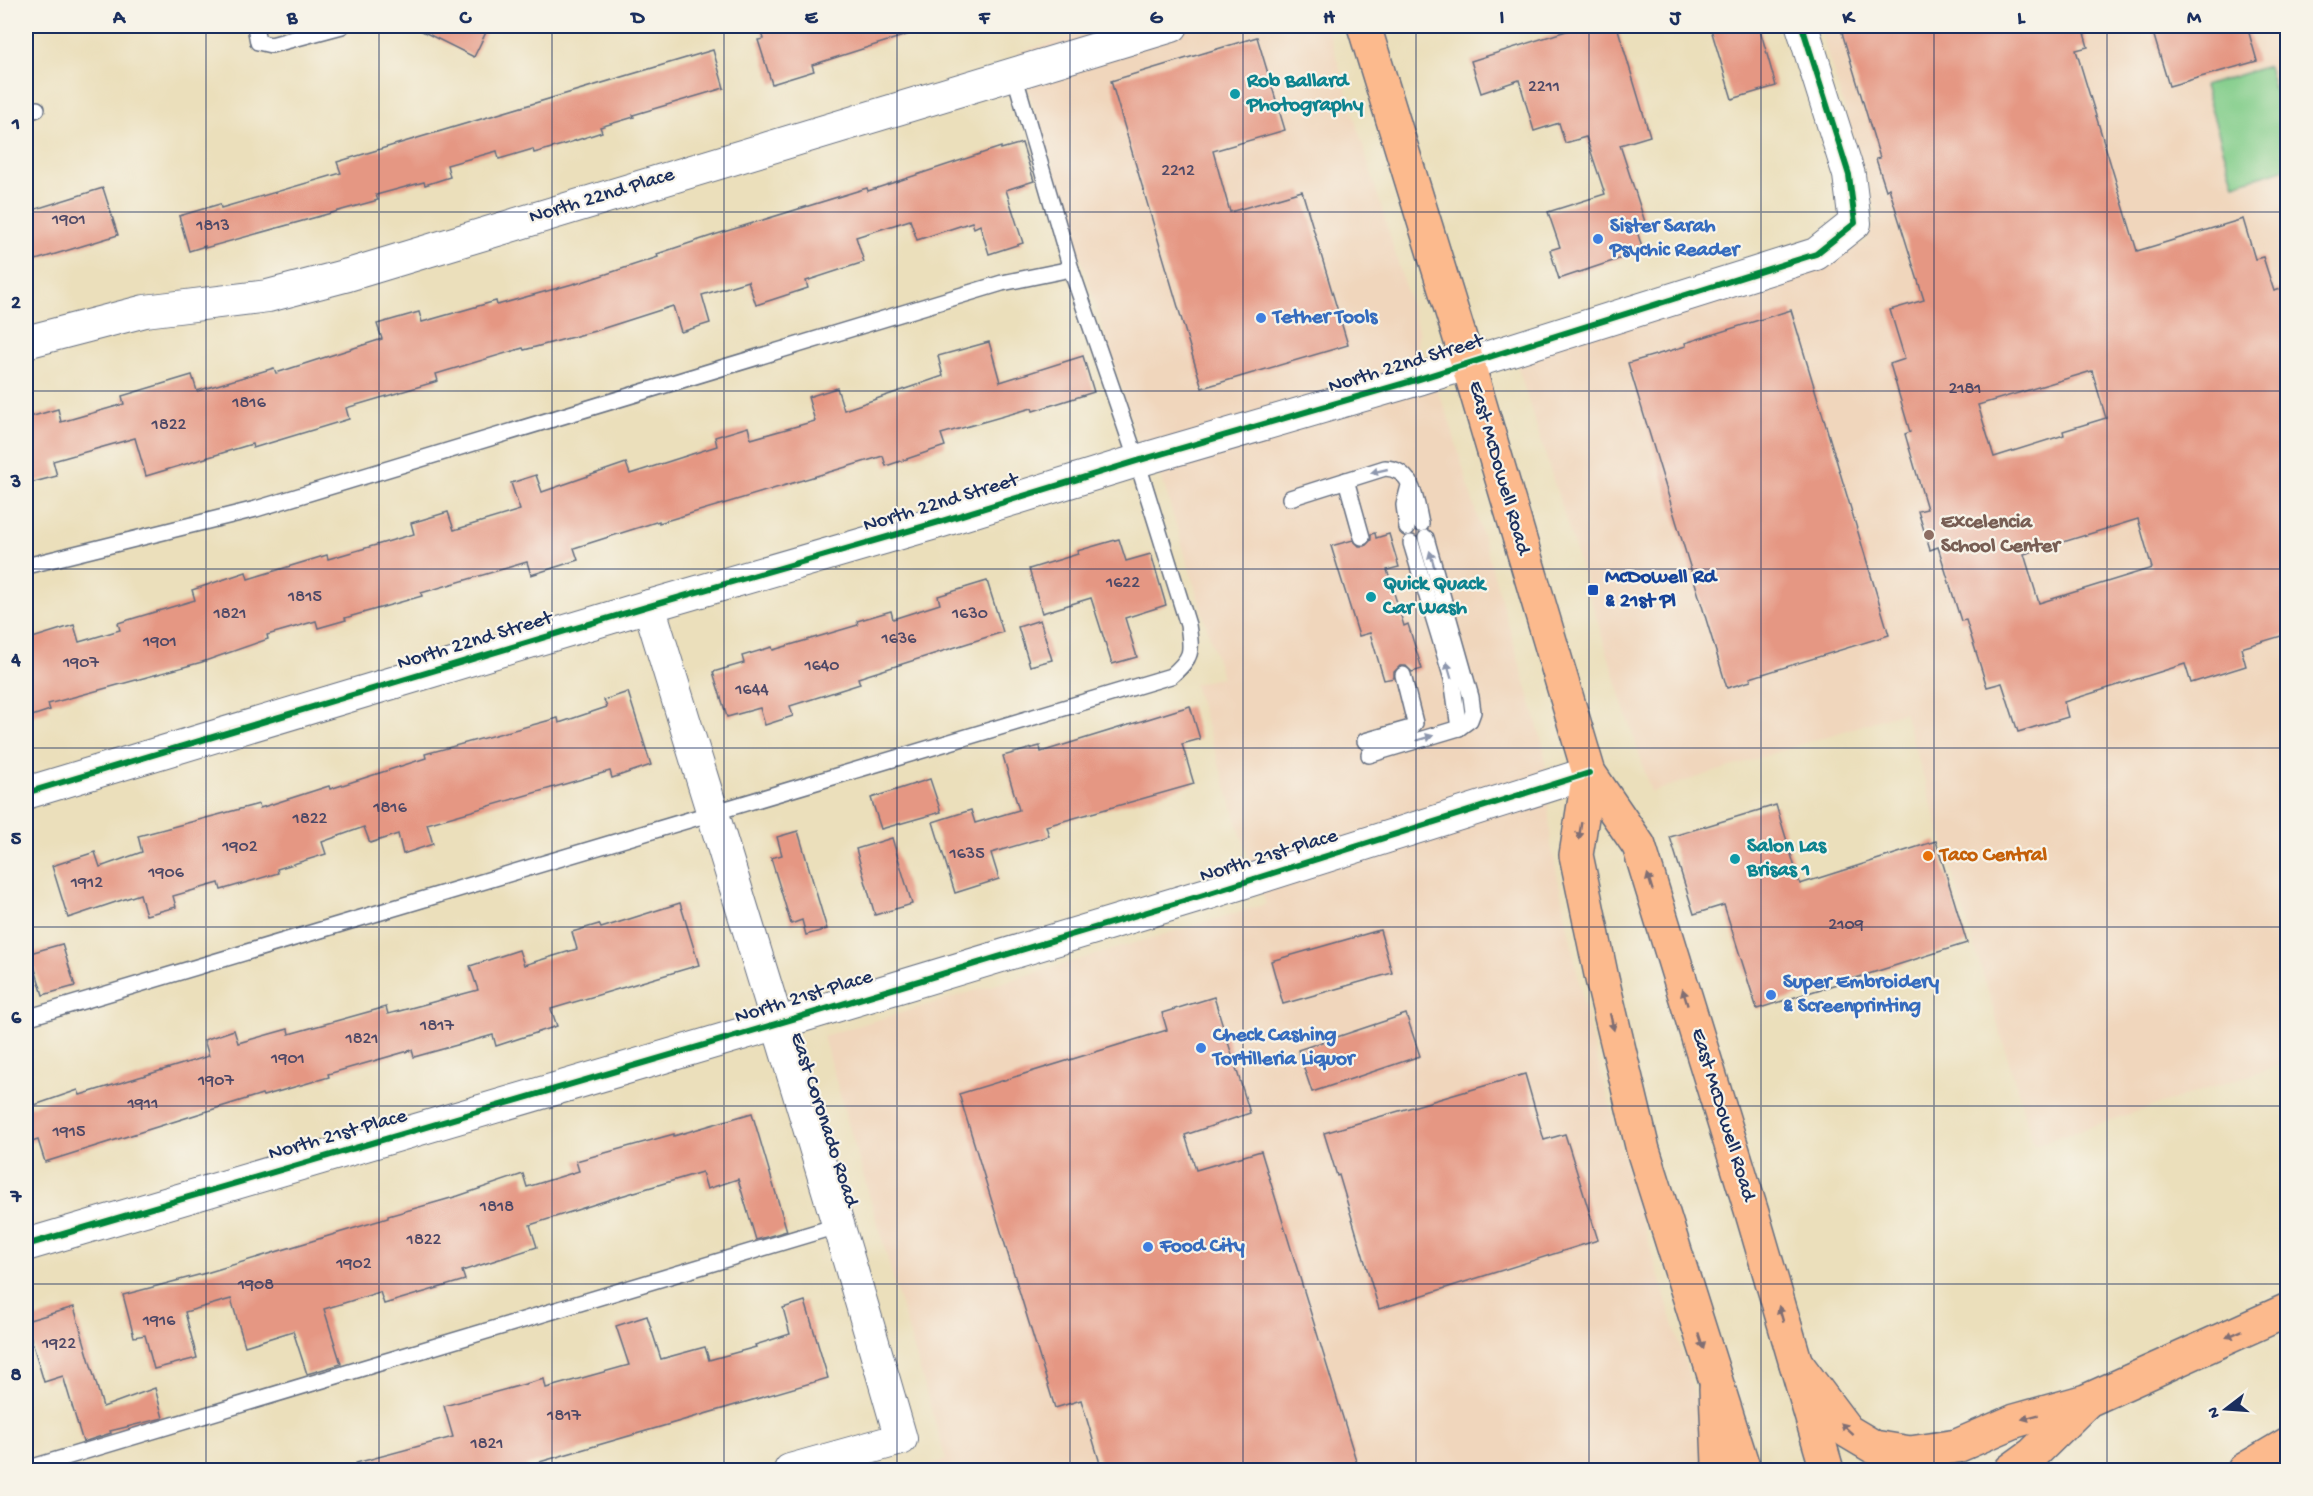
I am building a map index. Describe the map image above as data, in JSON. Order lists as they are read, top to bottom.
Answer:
{
  "streets": {
    "main road": ["East McDowell Road"],
    "street": [
      "North 22nd Place",
      "North 22nd Street",
      "North 21st Place",
      "East Coronado Road"
    ]
  },
  "crossings": [
    ["North 22nd Street", "East McDowell Road"],
    ["North 22nd Street", "East Coronado Road"],
    ["East McDowell Road", "North 21st Place"],
    ["North 21st Place", "East Coronado Road"]
  ],
  "places": {
    "other": [
      "Rob Ballard Photography",
      "Sister Sarah Psychic Reader",
      "Tether Tools",
      "Excelencia School Center",
      "Quick Quack Car Wash",
      "Taco Central",
      "Salon Las Brisas 1",
      "Super Embroidery & Screenprinting",
      "Check Cashing Tortilleria Liquor",
      "Food City"
    ],
    "transit": ["McDowell Rd & 21st Pl"]
  },
  "house_numbers": [
    "2211",
    "2212",
    "1901",
    "1813",
    "2181",
    "1816",
    "1822",
    "1622",
    "1815",
    "1821",
    "1630",
    "1636",
    "1901",
    "1907",
    "1640",
    "1644",
    "1816",
    "1822",
    "1902",
    "1635",
    "1906",
    "1912",
    "2109",
    "1817",
    "1821",
    "1901",
    "1907",
    "1911",
    "1915",
    "1818",
    "1822",
    "1902",
    "1908",
    "1916",
    "1922",
    "1817",
    "1821"
  ],
  "north": "left",
  "grid": {
    "columns": [
      "A",
      "B",
      "C",
      "D",
      "E",
      "F",
      "G",
      "H",
      "I",
      "J",
      "K",
      "L",
      "M"
    ],
    "rows": [
      "1",
      "2",
      "3",
      "4",
      "5",
      "6",
      "7",
      "8"
    ]
  }
}
